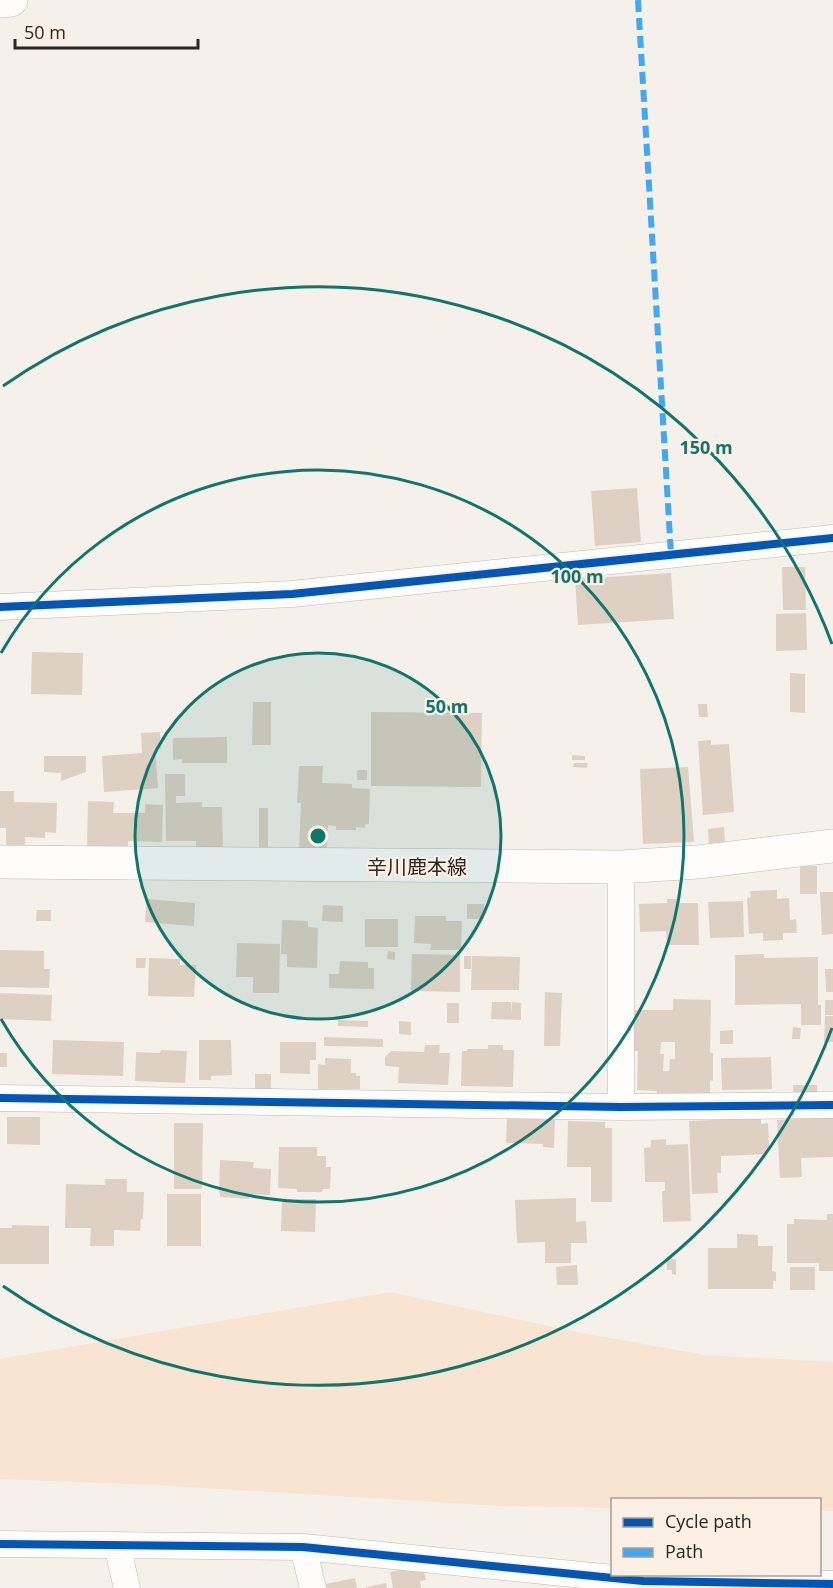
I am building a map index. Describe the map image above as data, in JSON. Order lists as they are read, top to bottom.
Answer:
{
  "streets": {
    "main road": ["辛川鹿本線"]
  },
  "legend": ["Cycle path", "Path"],
  "scale_bar": "50 m",
  "rings": ["150 m", "100 m", "50 m"]
}
